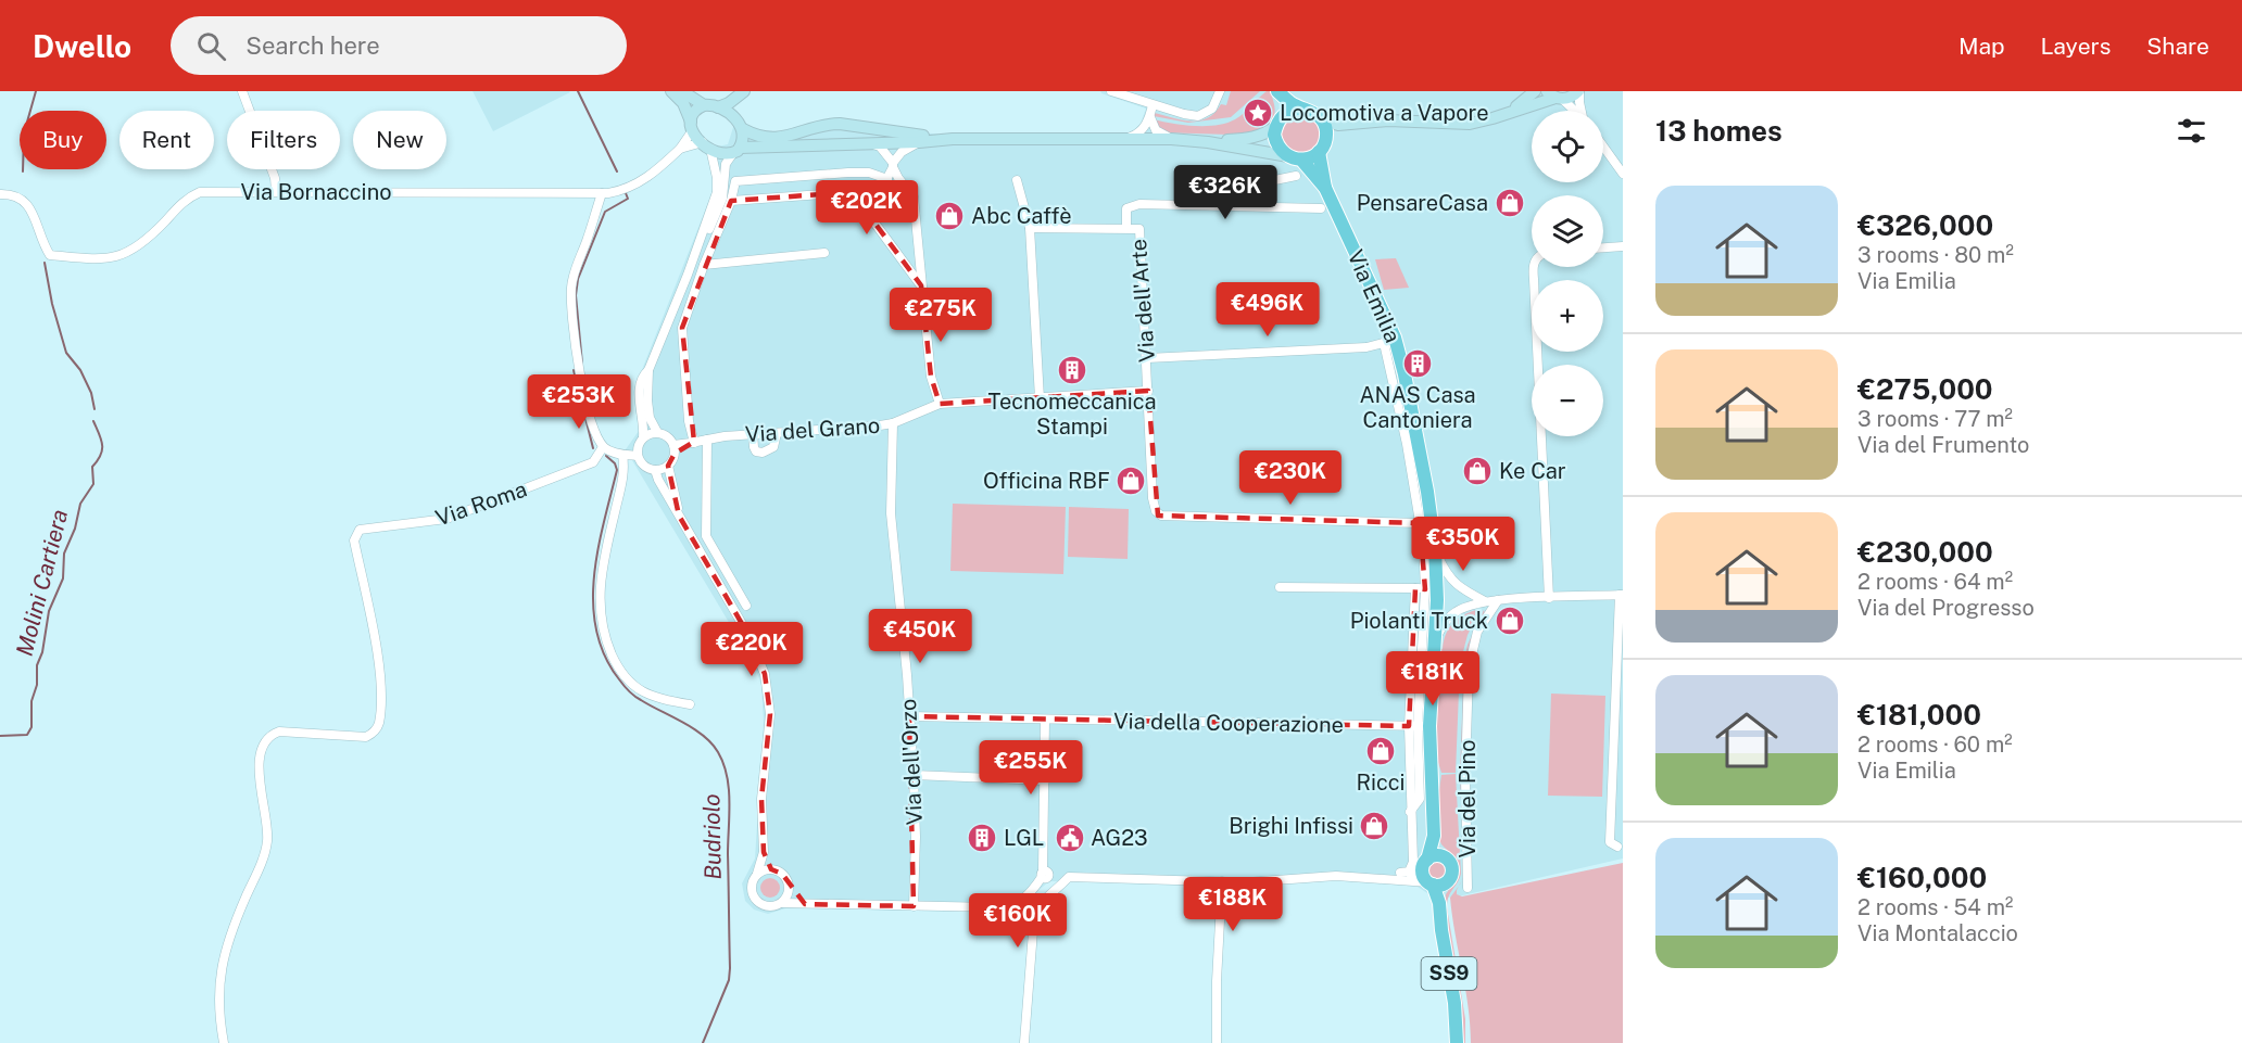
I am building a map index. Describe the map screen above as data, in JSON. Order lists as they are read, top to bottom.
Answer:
{
  "streets": {
    "main road": ["Via Emilia", "SS9"],
    "street": [
      "Via Bornaccino",
      "Via dell'Arte",
      "Via del Grano",
      "Via Roma",
      "Via della Cooperazione",
      "Via dell'Orzo",
      "Via del Pino"
    ]
  },
  "crossings": [
    ["Via Emilia", "Via della Cooperazione"],
    ["Via dell'Arte", "Via del Grano"],
    ["Via del Grano", "Via dell'Orzo"],
    ["Via della Cooperazione", "Via dell'Orzo"]
  ],
  "water": ["Molini Cartiera", "Budriolo"],
  "places": {
    "place": ["Locomotiva a Vapore"],
    "shop": [
      "PensareCasa",
      "Abc Caffè",
      "Ke Car",
      "Officina RBF",
      "Piolanti Truck",
      "Ricci",
      "Brighi Infissi"
    ],
    "building": ["ANAS Casa Cantoniera", "Tecnomeccanica Stampi", "LGL"],
    "public building": ["AG23"]
  },
  "page": {
    "header": "Dwello",
    "search": "Search here",
    "nav": ["Map", "Layers", "Share"],
    "heading": "13 homes",
    "map_buttons": ["+", "−"],
    "chip": [
      "Buy",
      "Rent",
      "Filters",
      "New"
    ],
    "price": [
      "€326K",
      "€202K",
      "€496K",
      "€275K",
      "€253K",
      "€230K",
      "€350K",
      "€450K",
      "€220K",
      "€181K",
      "€255K",
      "€188K",
      "€160K"
    ],
    "list": [
      {
        "name": "€326,000",
        "note": "3 rooms · 80 m² · Via Emilia"
      },
      {
        "name": "€275,000",
        "note": "3 rooms · 77 m² · Via del Frumento"
      },
      {
        "name": "€230,000",
        "note": "2 rooms · 64 m² · Via del Progresso"
      },
      {
        "name": "€181,000",
        "note": "2 rooms · 60 m² · Via Emilia"
      },
      {
        "name": "€160,000",
        "note": "2 rooms · 54 m² · Via Montalaccio"
      }
    ]
  }
}
